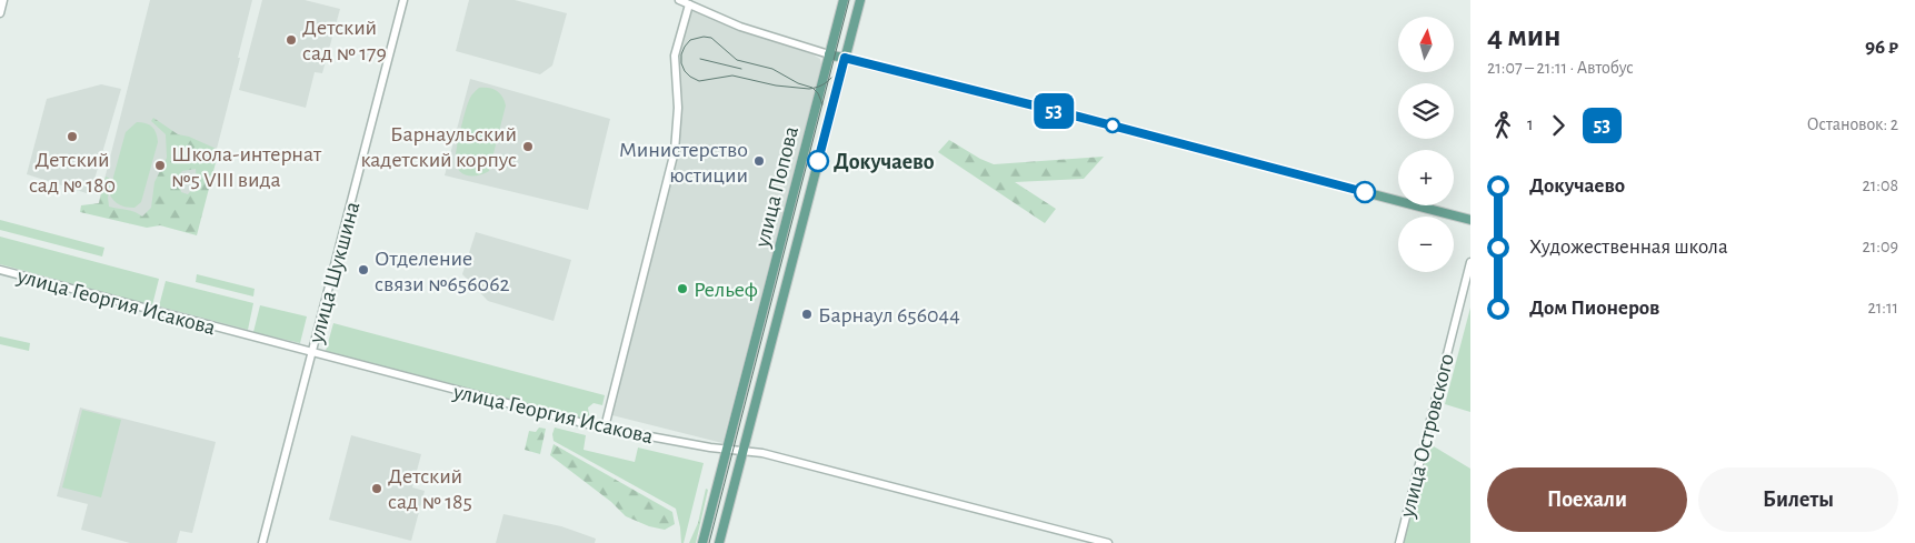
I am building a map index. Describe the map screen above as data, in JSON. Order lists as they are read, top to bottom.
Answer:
{
  "streets": {
    "main road": ["улица Попова"],
    "street": ["улица Шукшина", "улица Георгия Исакова", "улица Островского"]
  },
  "crossings": [
    ["улица Попова", "улица Георгия Исакова"],
    ["улица Шукшина", "улица Георгия Исакова"]
  ],
  "places": [
    "Детский сад № 179",
    "Детский сад № 180",
    "Барнаульский кадетский корпус",
    "Министерство юстиции",
    "Докучаево",
    "Школа-интернат №5 VIII вида",
    "Отделение связи №656062",
    "Рельеф",
    "Барнаул 656044",
    "Детский сад № 185"
  ],
  "lines": ["bus line 53"],
  "north": "top",
  "page": {
    "on_map": "53",
    "heading": ["4 мин", "21:07 – 21:11 · Автобус", "96 ₽"],
    "map_buttons": ["+", "−"],
    "legs": ["1", "53", "Остановок: 2"],
    "list": [
      {
        "name": "Докучаево",
        "value": "21:08"
      },
      {
        "name": "Художественная школа",
        "value": "21:09"
      },
      {
        "name": "Дом Пионеров",
        "value": "21:11"
      }
    ],
    "buttons": ["Поехали", "Билеты"]
  }
}
